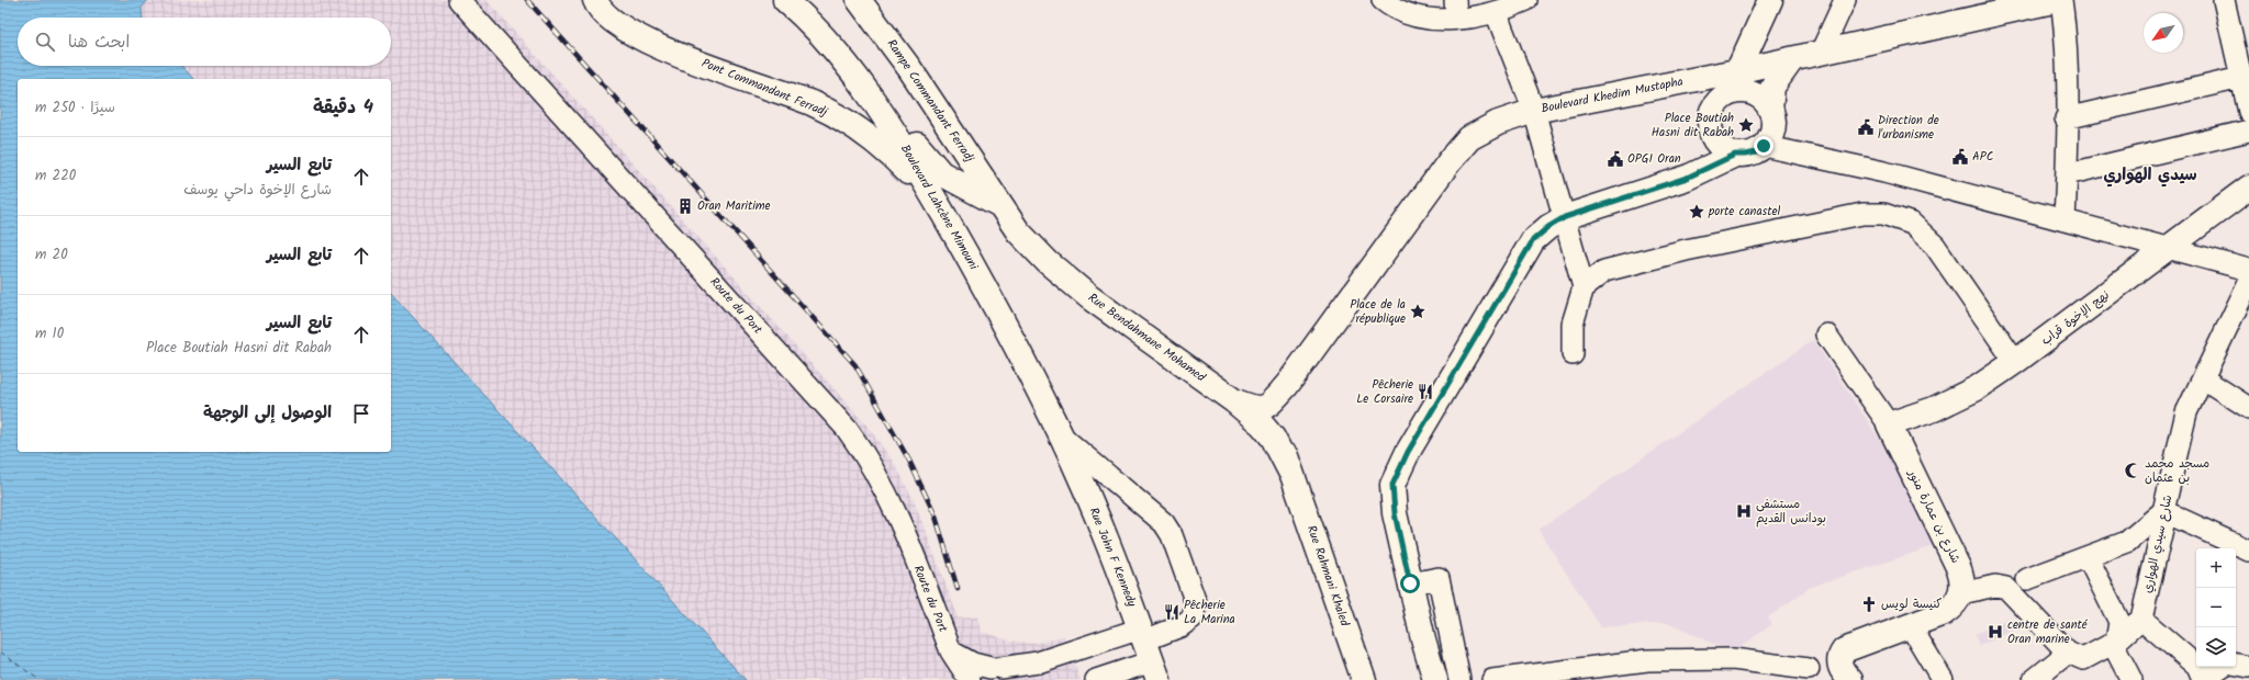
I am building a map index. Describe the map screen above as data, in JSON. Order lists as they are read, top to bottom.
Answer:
{
  "streets": {
    "main road": [
      "Pont Commandant Ferradj",
      "Boulevard Khedim Mustapha",
      "Rampe Commandant Ferradj",
      "Boulevard Lahcène Mimouni",
      "نهج الإخوة قراب",
      "Rue Bendahmane Mohamed",
      "شارع بن عمارة منور",
      "Rue John F Kennedy",
      "Rue Rahmani Khaled"
    ],
    "street": ["Route du Port", "شارع سيدي الهواري"]
  },
  "crossings": [
    ["Pont Commandant Ferradj", "Boulevard Lahcène Mimouni"],
    ["Rampe Commandant Ferradj", "Boulevard Lahcène Mimouni"],
    ["Rampe Commandant Ferradj", "Rue Bendahmane Mohamed"],
    ["Boulevard Lahcène Mimouni", "Rue Bendahmane Mohamed"],
    ["Boulevard Lahcène Mimouni", "Rue John F Kennedy"],
    ["نهج الإخوة قراب", "شارع بن عمارة منور"],
    ["Rue Bendahmane Mohamed", "Rue Rahmani Khaled"]
  ],
  "districts": ["سيدي الهواري"],
  "places": {
    "place": ["Place Boutiah Hasni dit Rabah", "porte canastel", "Place de la république"],
    "public building": ["Direction de l'urbanisme", "APC", "OPGI Oran"],
    "building": ["Oran Maritime"],
    "restaurant": ["Pêcherie Le Corsaire", "Pêcherie La Marina"],
    "mosque": ["مسجد محمد بن عثمان"],
    "hospital": ["مستشفى بودانس القديم", "centre de santé Oran marine"],
    "church": ["كنيسة لويس"]
  },
  "north": "bottom left",
  "page": {
    "search": "ابحث هنا",
    "heading": ["4 دقيقة", "سيرًا · 250 m"],
    "list": [
      ["تابع السير", "شارع الإخوة داحي يوسف", "220 m"],
      ["تابع السير", "20 m"],
      ["تابع السير", "Place Boutiah Hasni dit Rabah", "10 m"],
      "الوصول إلى الوجهة"
    ],
    "map_buttons": ["+", "−"]
  }
}
